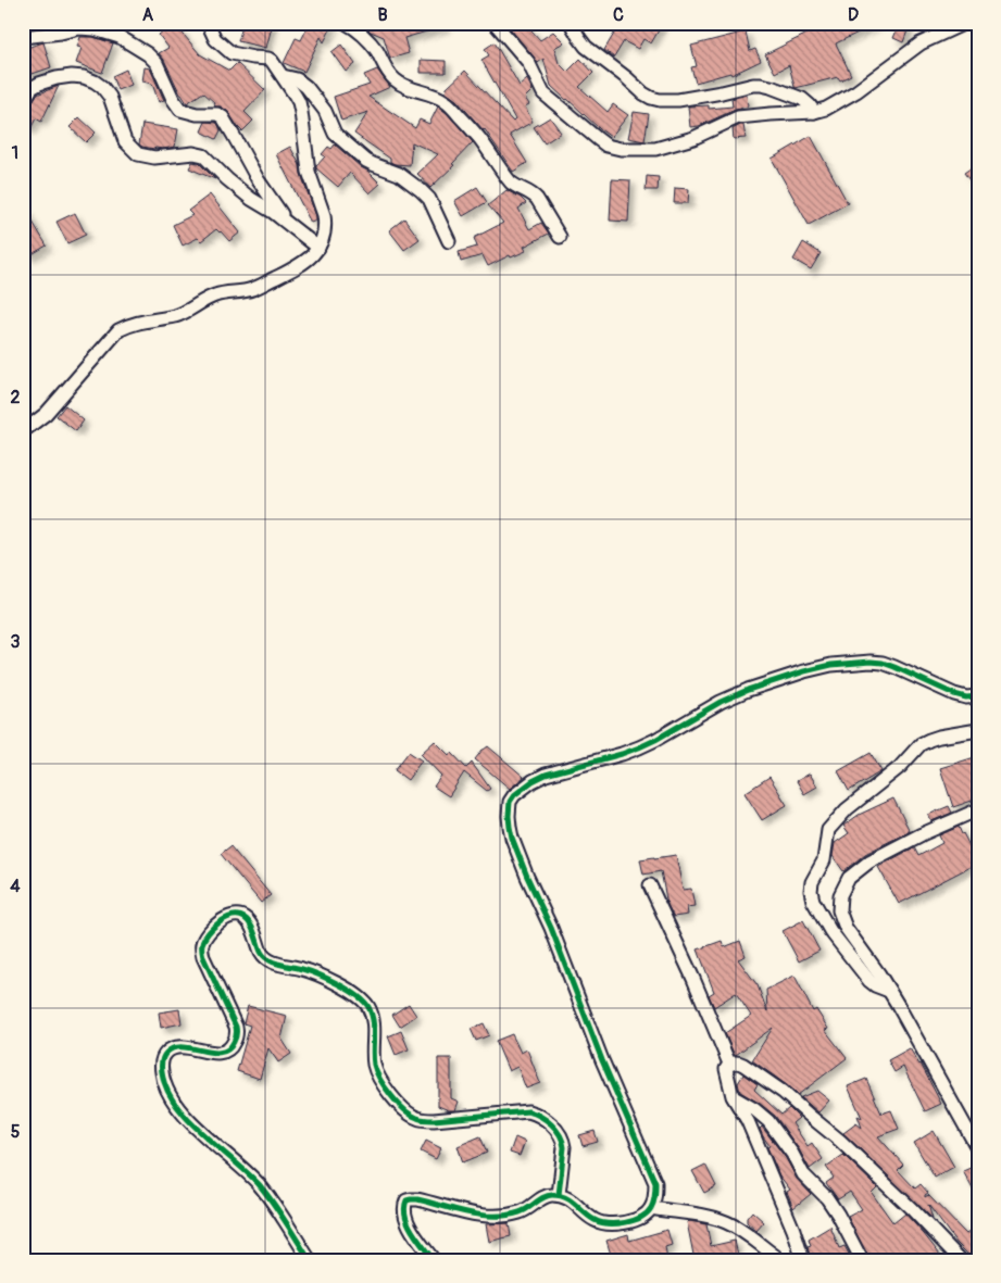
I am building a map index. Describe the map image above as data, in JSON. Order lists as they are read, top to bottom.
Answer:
{
  "grid": {
    "columns": [
      "A",
      "B",
      "C",
      "D"
    ],
    "rows": [
      "1",
      "2",
      "3",
      "4",
      "5"
    ]
  }
}
